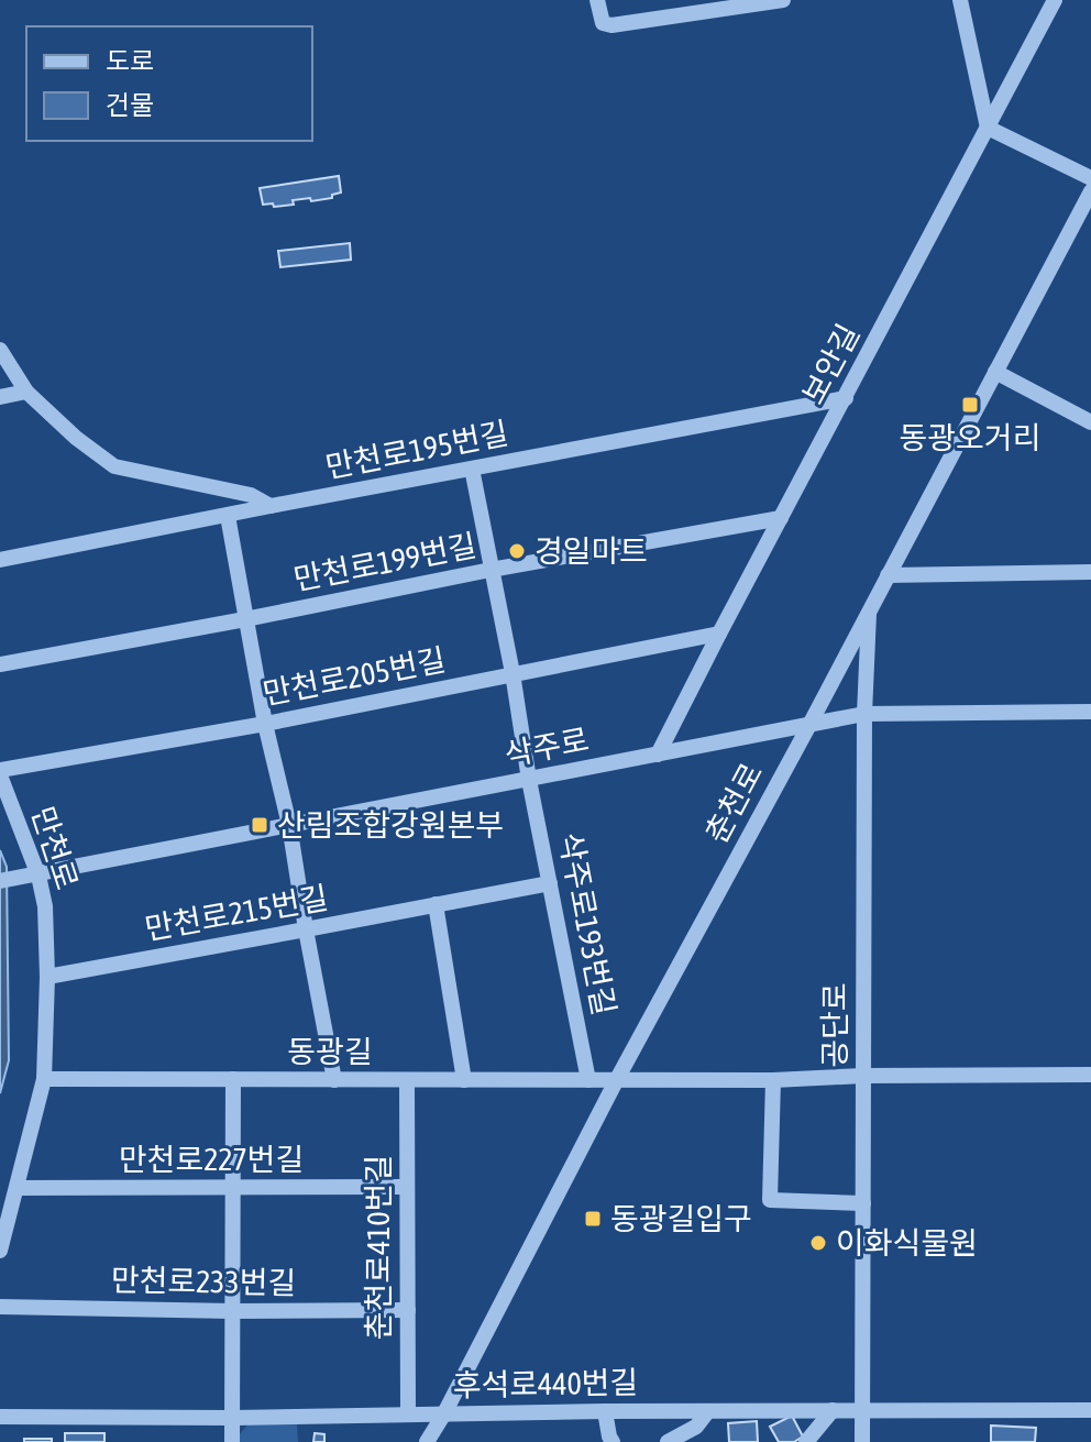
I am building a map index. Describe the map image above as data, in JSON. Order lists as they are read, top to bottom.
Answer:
{
  "streets": {
    "street": [
      "보안길",
      "만천로195번길",
      "만천로199번길",
      "만천로205번길",
      "삭주로",
      "춘천로",
      "만천로",
      "만천로215번길",
      "삭주로193번길",
      "공단로",
      "동광길",
      "만천로227번길",
      "춘천로410번길",
      "만천로233번길",
      "후석로440번길"
    ]
  },
  "crossings": [
    ["보안길", "만천로195번길"],
    ["보안길", "만천로199번길"],
    ["보안길", "만천로205번길"],
    ["보안길", "삭주로"],
    ["만천로195번길", "삭주로193번길"],
    ["만천로199번길", "삭주로193번길"],
    ["만천로205번길", "만천로"],
    ["만천로205번길", "삭주로193번길"],
    ["삭주로", "춘천로"],
    ["삭주로", "만천로"],
    ["삭주로", "삭주로193번길"],
    ["삭주로", "공단로"],
    ["춘천로", "공단로"],
    ["춘천로", "동광길"],
    ["춘천로", "후석로440번길"],
    ["만천로", "만천로215번길"],
    ["만천로", "동광길"],
    ["만천로", "만천로227번길"],
    ["만천로215번길", "삭주로193번길"],
    ["삭주로193번길", "동광길"],
    ["공단로", "동광길"],
    ["공단로", "후석로440번길"],
    ["동광길", "춘천로410번길"],
    ["만천로227번길", "춘천로410번길"],
    ["춘천로410번길", "만천로233번길"],
    ["춘천로410번길", "후석로440번길"]
  ],
  "places": {
    "transit": ["동광오거리", "산림조합강원본부", "동광길입구"],
    "other": ["경일마트", "이화식물원"]
  },
  "legend": ["도로", "건물"]
}
